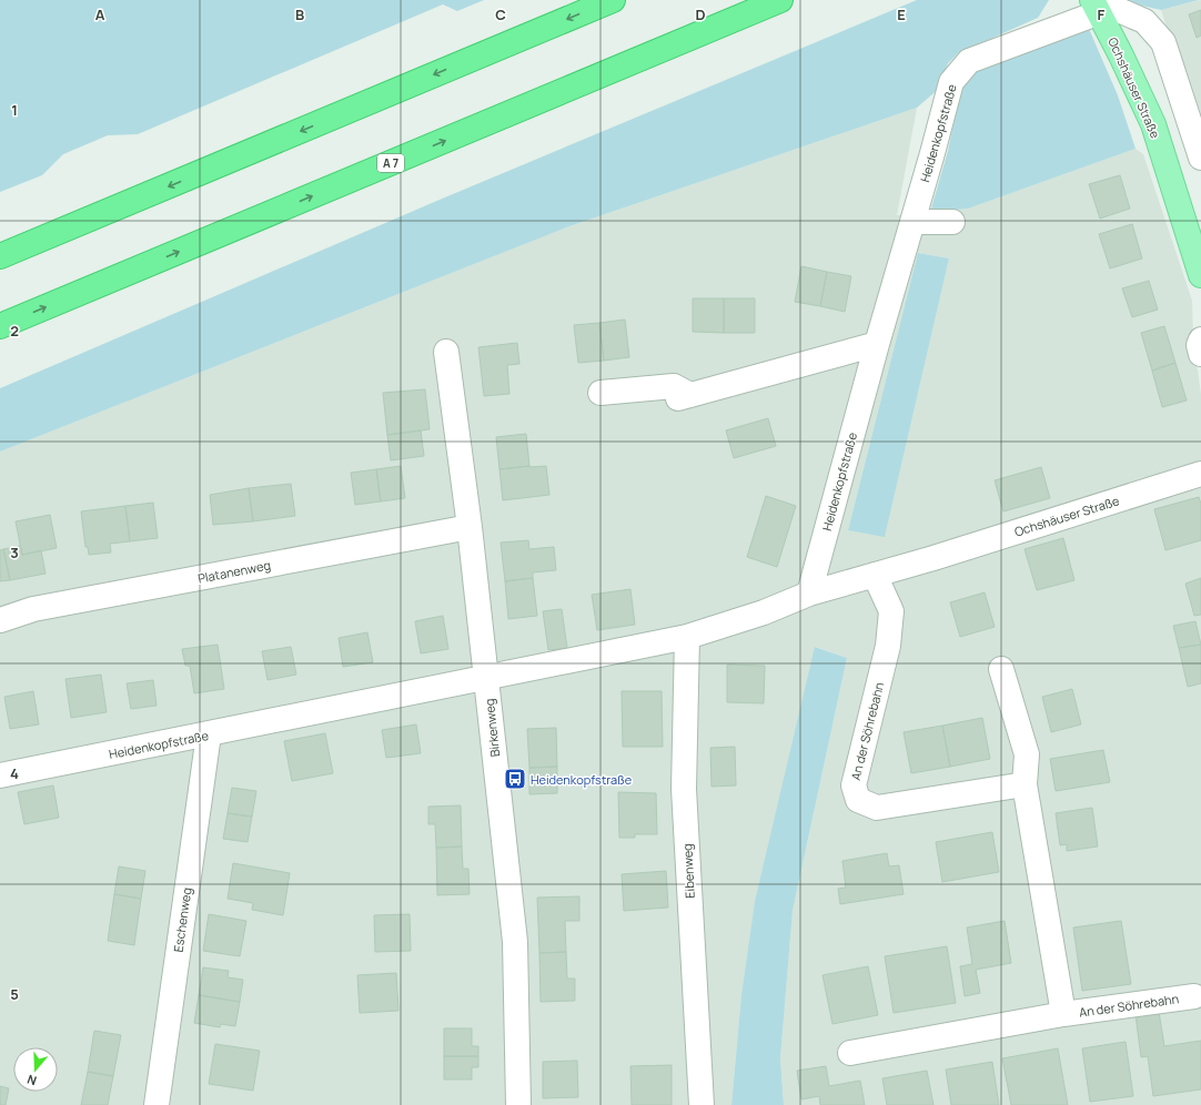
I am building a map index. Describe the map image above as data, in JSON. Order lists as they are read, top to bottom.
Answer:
{
  "streets": {
    "highway": ["A 7"],
    "main road": ["Ochshäuser Straße"],
    "street": [
      "Heidenkopfstraße",
      "Platanenweg",
      "Birkenweg",
      "An der Söhrebahn",
      "Eibenweg",
      "Eschenweg"
    ]
  },
  "crossings": [
    ["Ochshäuser Straße", "Heidenkopfstraße"],
    ["Heidenkopfstraße", "Birkenweg"],
    ["Heidenkopfstraße", "An der Söhrebahn"],
    ["Heidenkopfstraße", "Eibenweg"],
    ["Heidenkopfstraße", "Eschenweg"],
    ["Platanenweg", "Birkenweg"]
  ],
  "places": {
    "bus stop": ["Heidenkopfstraße"]
  },
  "north": "bottom",
  "grid": {
    "columns": [
      "A",
      "B",
      "C",
      "D",
      "E",
      "F"
    ],
    "rows": [
      "1",
      "2",
      "3",
      "4",
      "5"
    ]
  }
}
